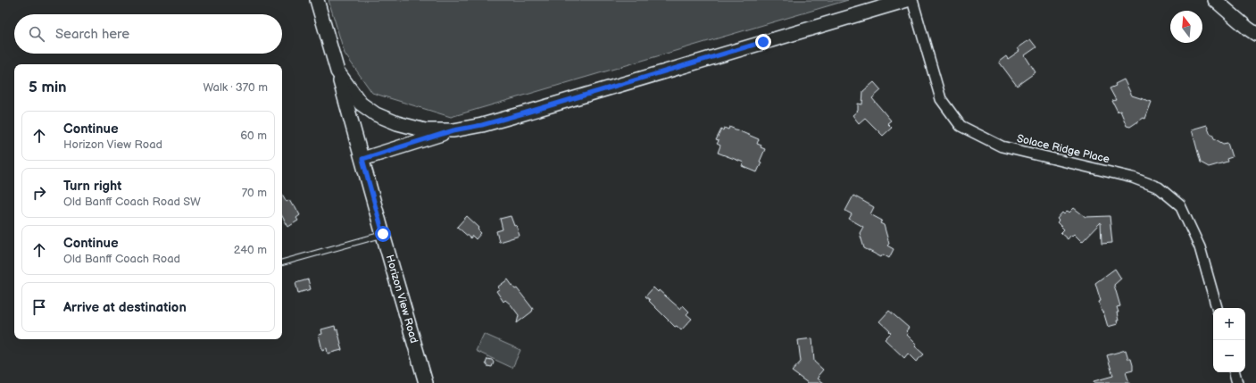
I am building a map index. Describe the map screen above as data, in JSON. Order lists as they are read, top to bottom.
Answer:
{
  "streets": {
    "main road": ["Horizon View Road"],
    "street": ["Solace Ridge Place"]
  },
  "north": "top",
  "page": {
    "search": "Search here",
    "heading": ["5 min", "Walk · 370 m"],
    "list": [
      ["Continue", "Horizon View Road", "60 m"],
      ["Turn right", "Old Banff Coach Road SW", "70 m"],
      ["Continue", "Old Banff Coach Road", "240 m"],
      "Arrive at destination"
    ],
    "map_buttons": ["+", "−"]
  }
}
